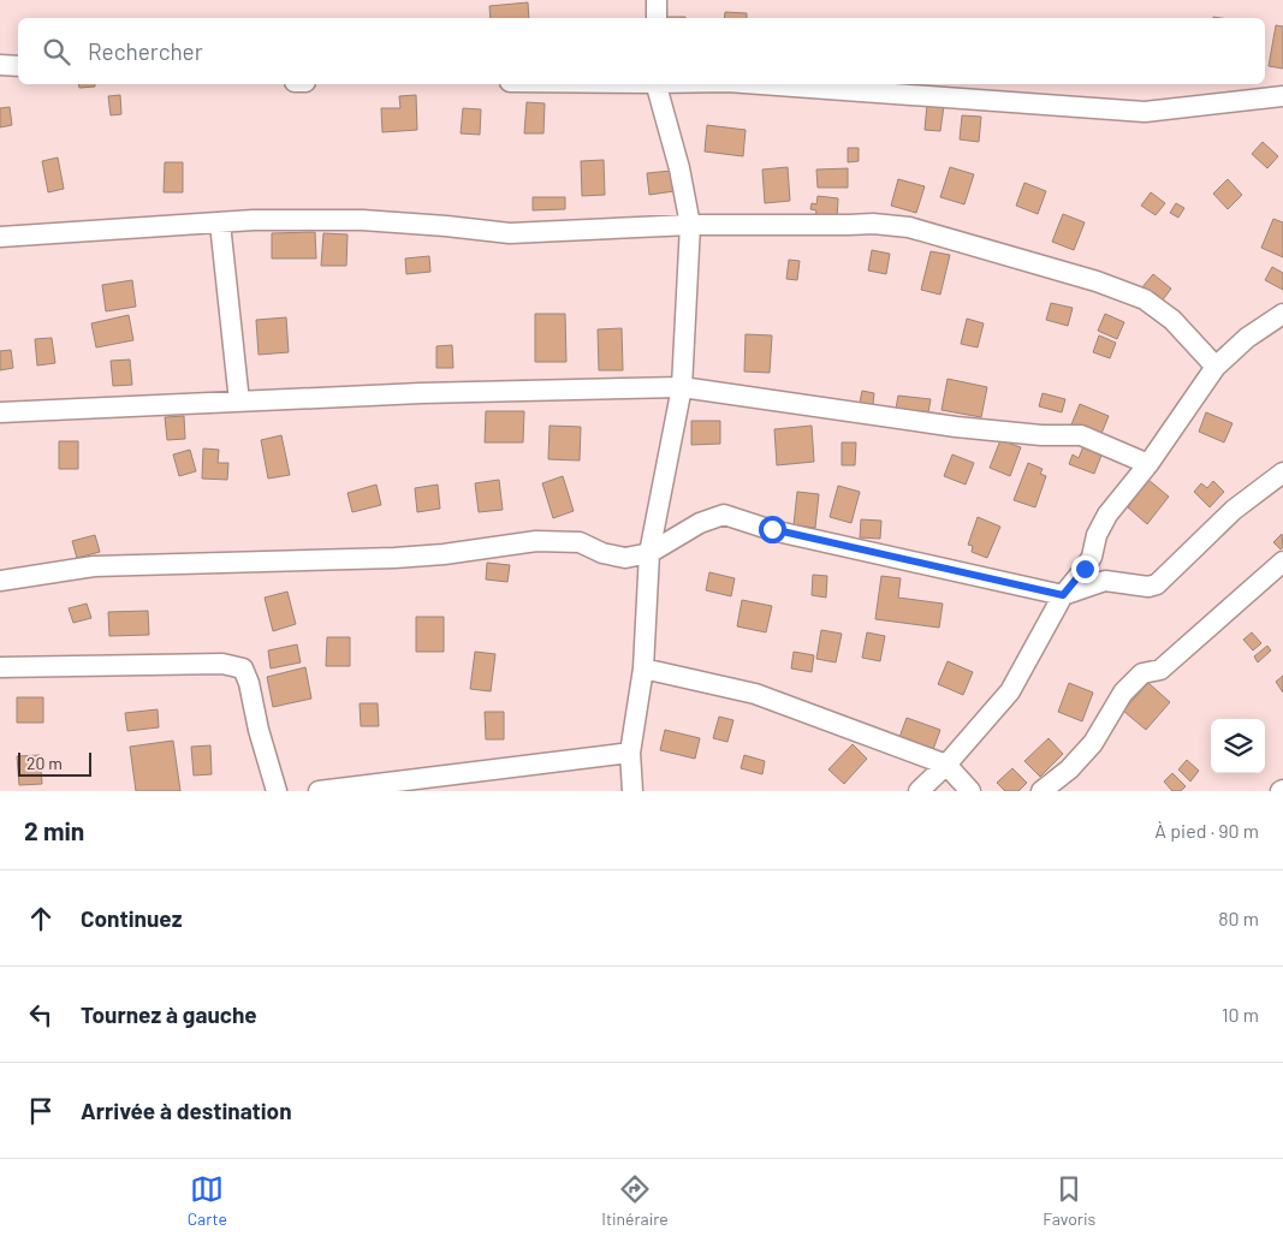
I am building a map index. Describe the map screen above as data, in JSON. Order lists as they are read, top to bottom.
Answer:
{
  "scale_bar": "20 m",
  "page": {
    "search": "Rechercher",
    "scale": "20 m",
    "heading": ["2 min", "À pied · 90 m"],
    "list": [
      ["Continuez", "80 m"],
      ["Tournez à gauche", "10 m"],
      "Arrivée à destination"
    ],
    "nav": ["Carte", "Itinéraire", "Favoris"]
  }
}
